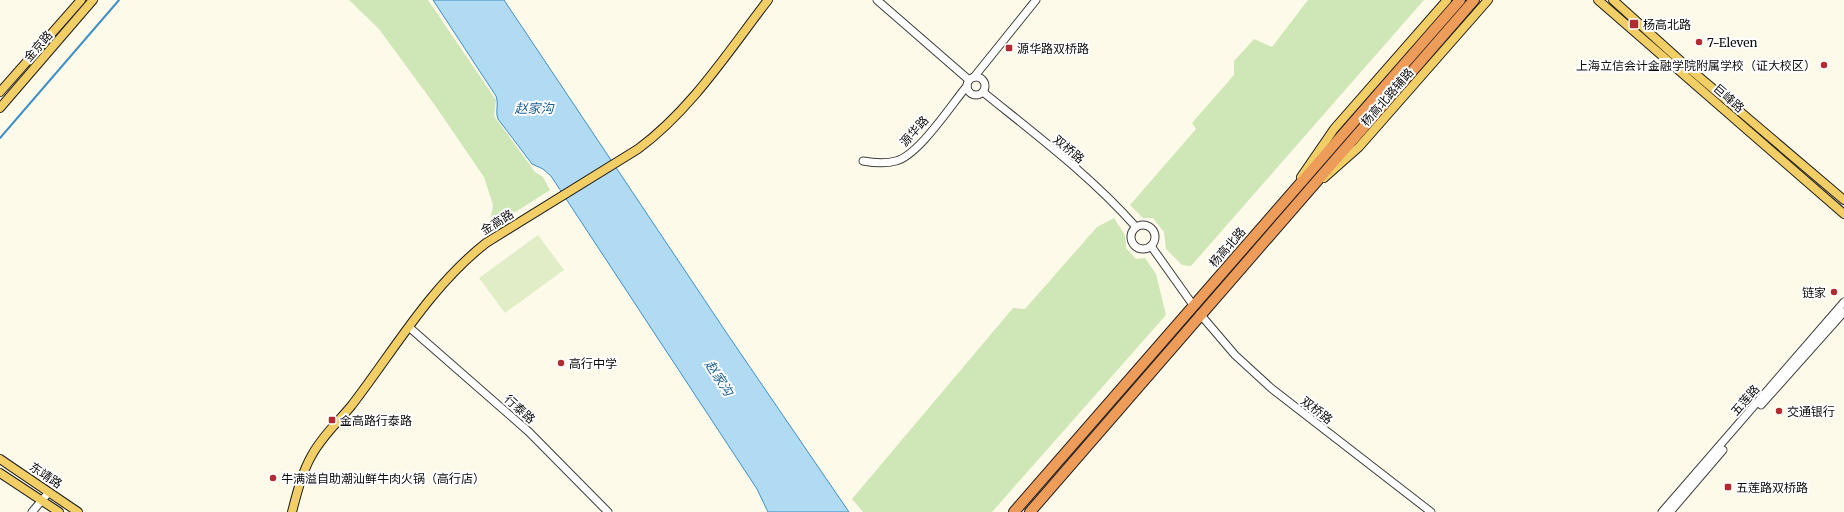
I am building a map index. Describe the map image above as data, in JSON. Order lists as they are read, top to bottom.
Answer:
{
  "streets": {
    "highway": ["杨高北路"],
    "main road": [
      "金京路",
      "杨高北路辅路",
      "巨峰路",
      "金高路",
      "东靖路"
    ],
    "street": [
      "源华路",
      "双桥路",
      "五莲路",
      "行泰路"
    ]
  },
  "crossings": [
    ["杨高北路辅路", "杨高北路"],
    ["源华路", "双桥路"],
    ["双桥路", "杨高北路"],
    ["金高路", "行泰路"]
  ],
  "water": ["赵家沟"],
  "places": {
    "transit": [
      "杨高北路",
      "源华路双桥路",
      "金高路行泰路",
      "五莲路双桥路"
    ],
    "other": [
      "7-Eleven",
      "上海立信会计金融学院附属学校（证大校区）",
      "链家",
      "高行中学",
      "交通银行",
      "牛满溢自助潮汕鲜牛肉火锅（高行店）"
    ]
  }
}
